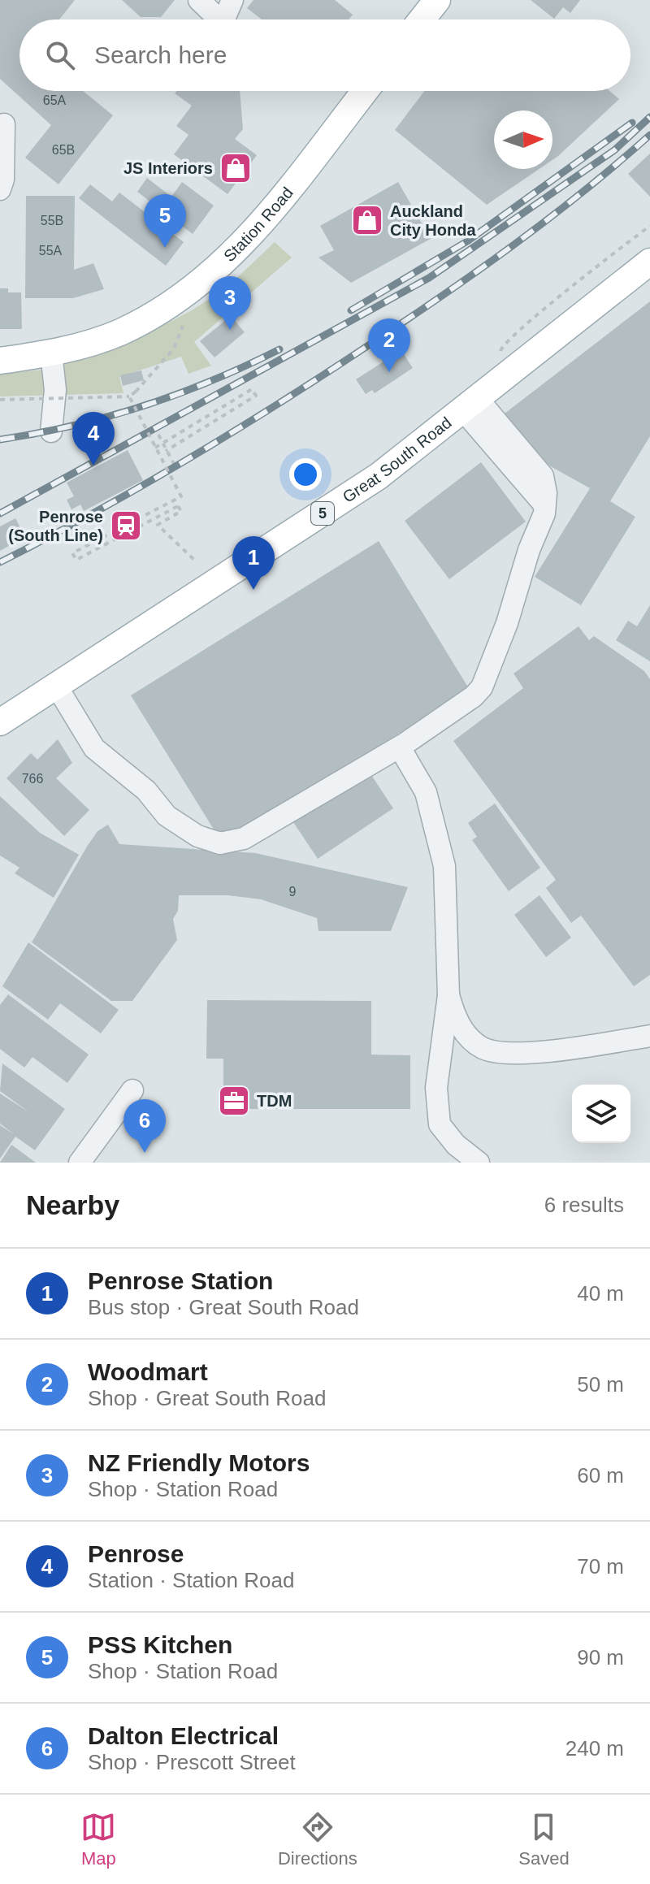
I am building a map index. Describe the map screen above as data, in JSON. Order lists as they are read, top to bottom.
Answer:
{
  "streets": {
    "main road": ["Station Road", "Great South Road", "5"]
  },
  "places": {
    "shop": ["JS Interiors", "Auckland City Honda"],
    "station": ["Penrose (South Line)"],
    "office": ["TDM"]
  },
  "house_numbers": [
    "65A",
    "65B",
    "55B",
    "55A",
    "766",
    "9"
  ],
  "north": "right",
  "page": {
    "search": "Search here",
    "pins": [
      "5",
      "3",
      "2",
      "4",
      "1",
      "6"
    ],
    "heading": ["Nearby", "6 results"],
    "list": [
      {
        "mark": "1",
        "name": "Penrose Station",
        "note": "Bus stop · Great South Road",
        "value": "40 m"
      },
      {
        "mark": "2",
        "name": "Woodmart",
        "note": "Shop · Great South Road",
        "value": "50 m"
      },
      {
        "mark": "3",
        "name": "NZ Friendly Motors",
        "note": "Shop · Station Road",
        "value": "60 m"
      },
      {
        "mark": "4",
        "name": "Penrose",
        "note": "Station · Station Road",
        "value": "70 m"
      },
      {
        "mark": "5",
        "name": "PSS Kitchen",
        "note": "Shop · Station Road",
        "value": "90 m"
      },
      {
        "mark": "6",
        "name": "Dalton Electrical",
        "note": "Shop · Prescott Street",
        "value": "240 m"
      }
    ],
    "nav": ["Map", "Directions", "Saved"]
  }
}
